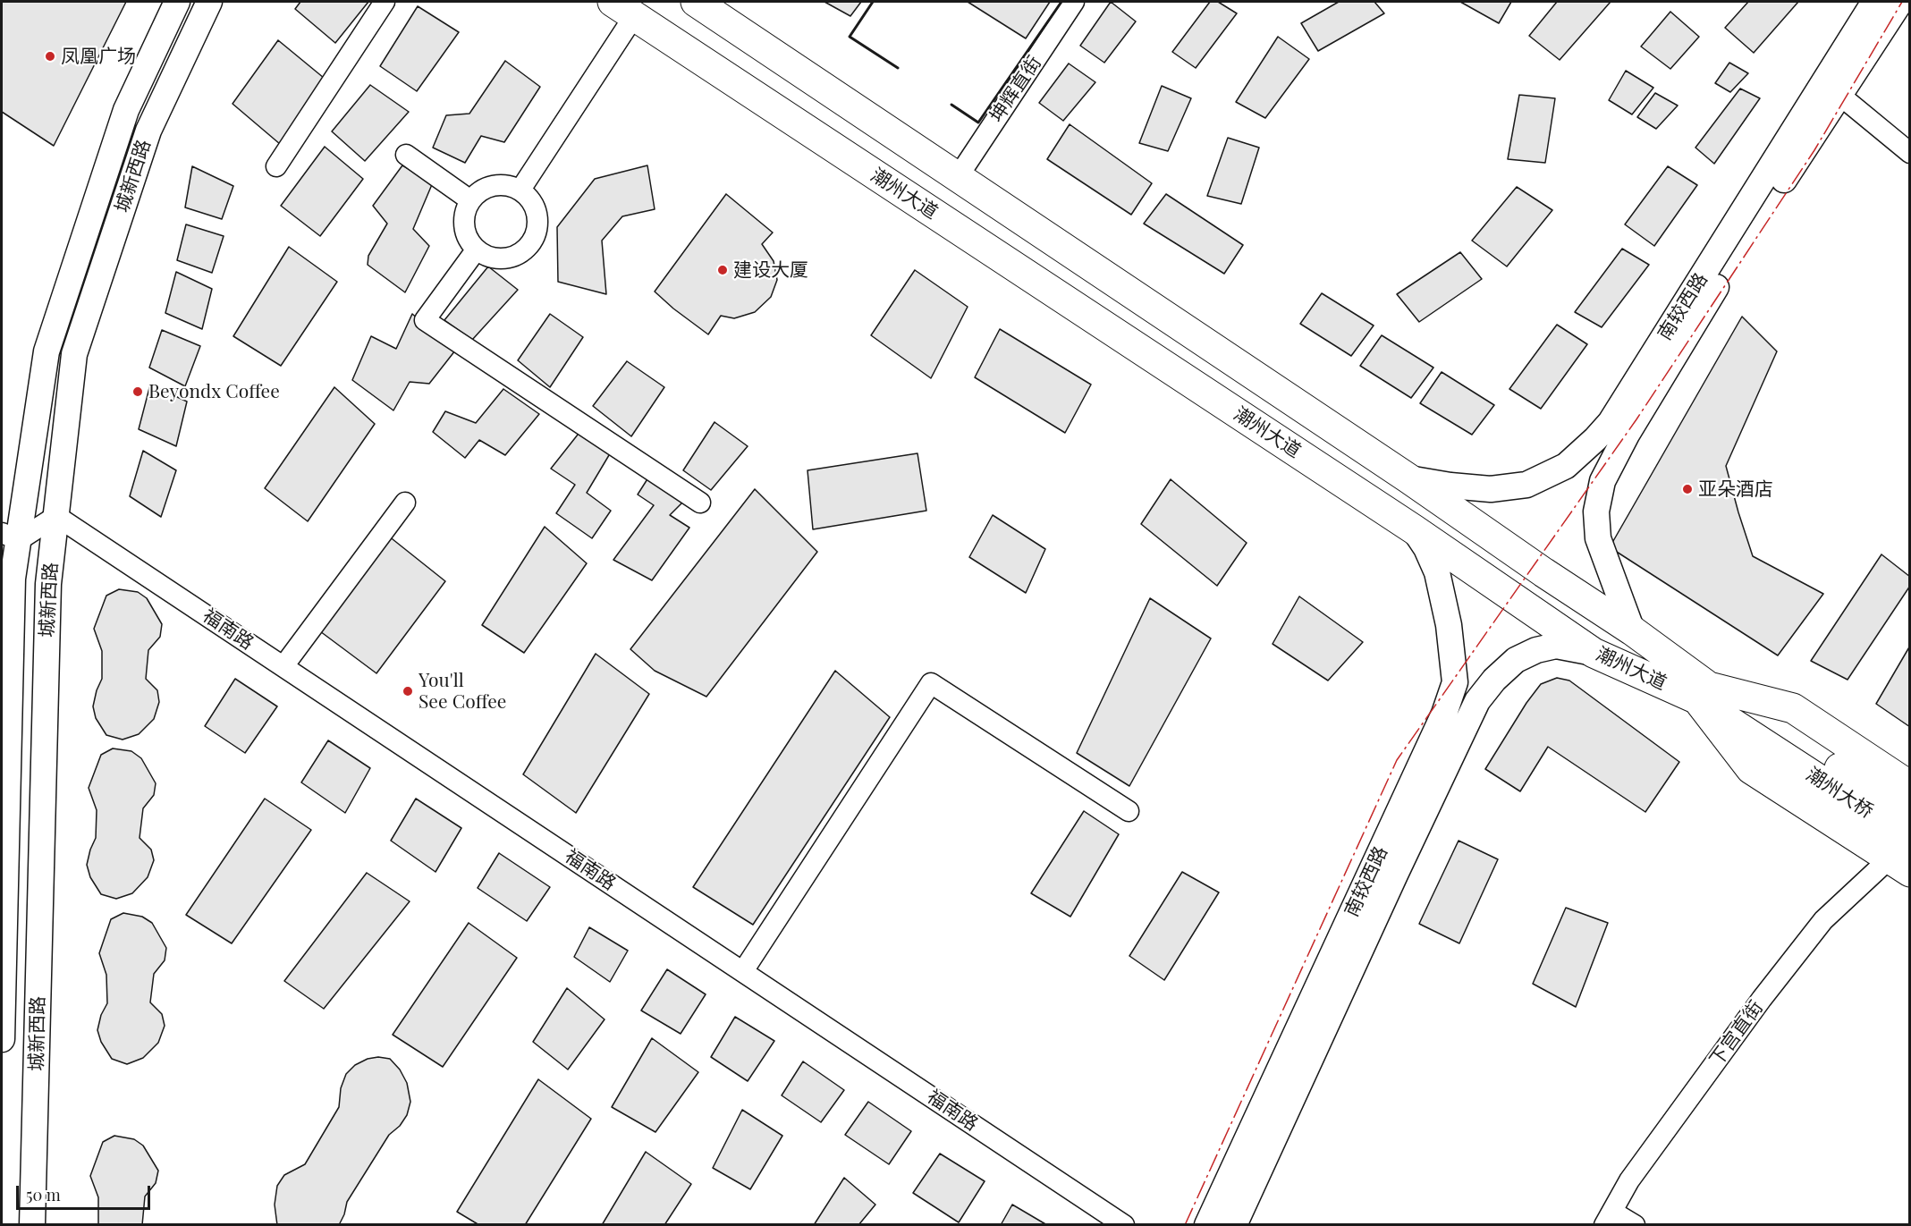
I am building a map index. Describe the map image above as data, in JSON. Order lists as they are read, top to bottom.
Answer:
{
  "streets": {
    "highway": ["潮州大道", "潮州大桥"],
    "main road": ["城新西路", "南较西路"],
    "street": ["坤辉直街", "福南路", "下宫直街"]
  },
  "crossings": [
    ["坤辉直街", "潮州大道"],
    ["城新西路", "福南路"],
    ["潮州大道", "南较西路"],
    ["潮州大道", "潮州大桥"],
    ["潮州大道", "下宫直街"],
    ["潮州大桥", "下宫直街"]
  ],
  "places": [
    "凤凰广场",
    "建设大厦",
    "Beyondx Coffee",
    "亚朵酒店",
    "You'll See Coffee"
  ],
  "scale_bar": "50 m"
}
